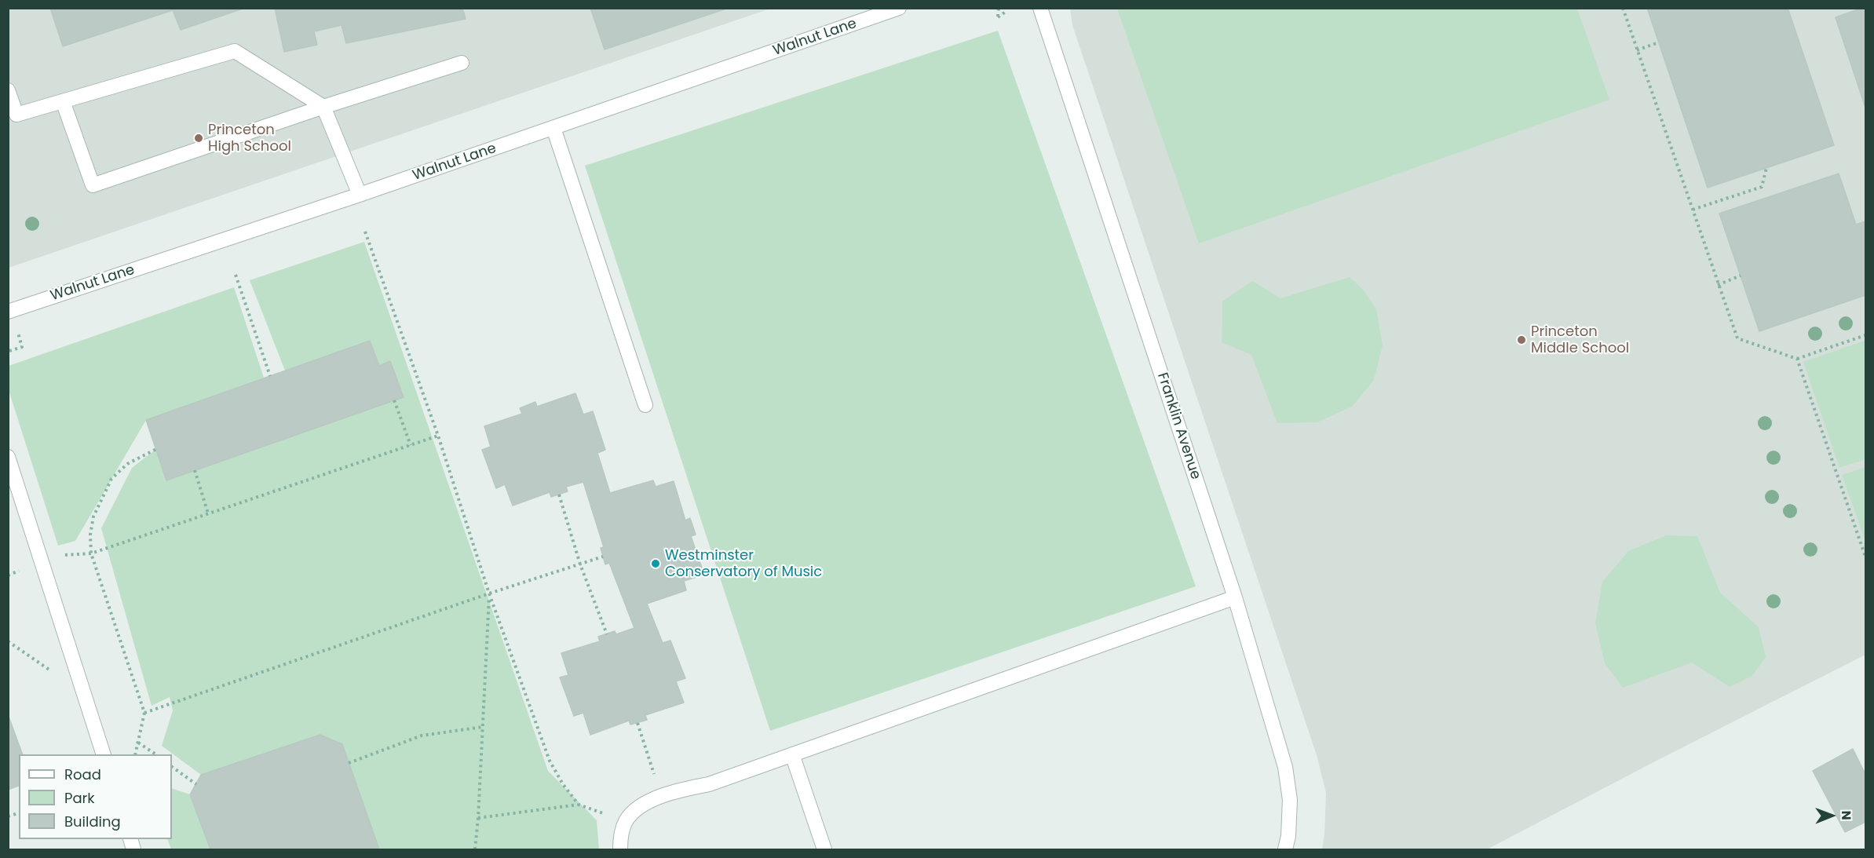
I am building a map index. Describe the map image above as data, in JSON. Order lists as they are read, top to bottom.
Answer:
{
  "streets": {
    "street": ["Walnut Lane", "Franklin Avenue"]
  },
  "places": ["Princeton High School", "Princeton Middle School", "Westminster Conservatory of Music"],
  "legend": ["Road", "Park", "Building"],
  "north": "right"
}
